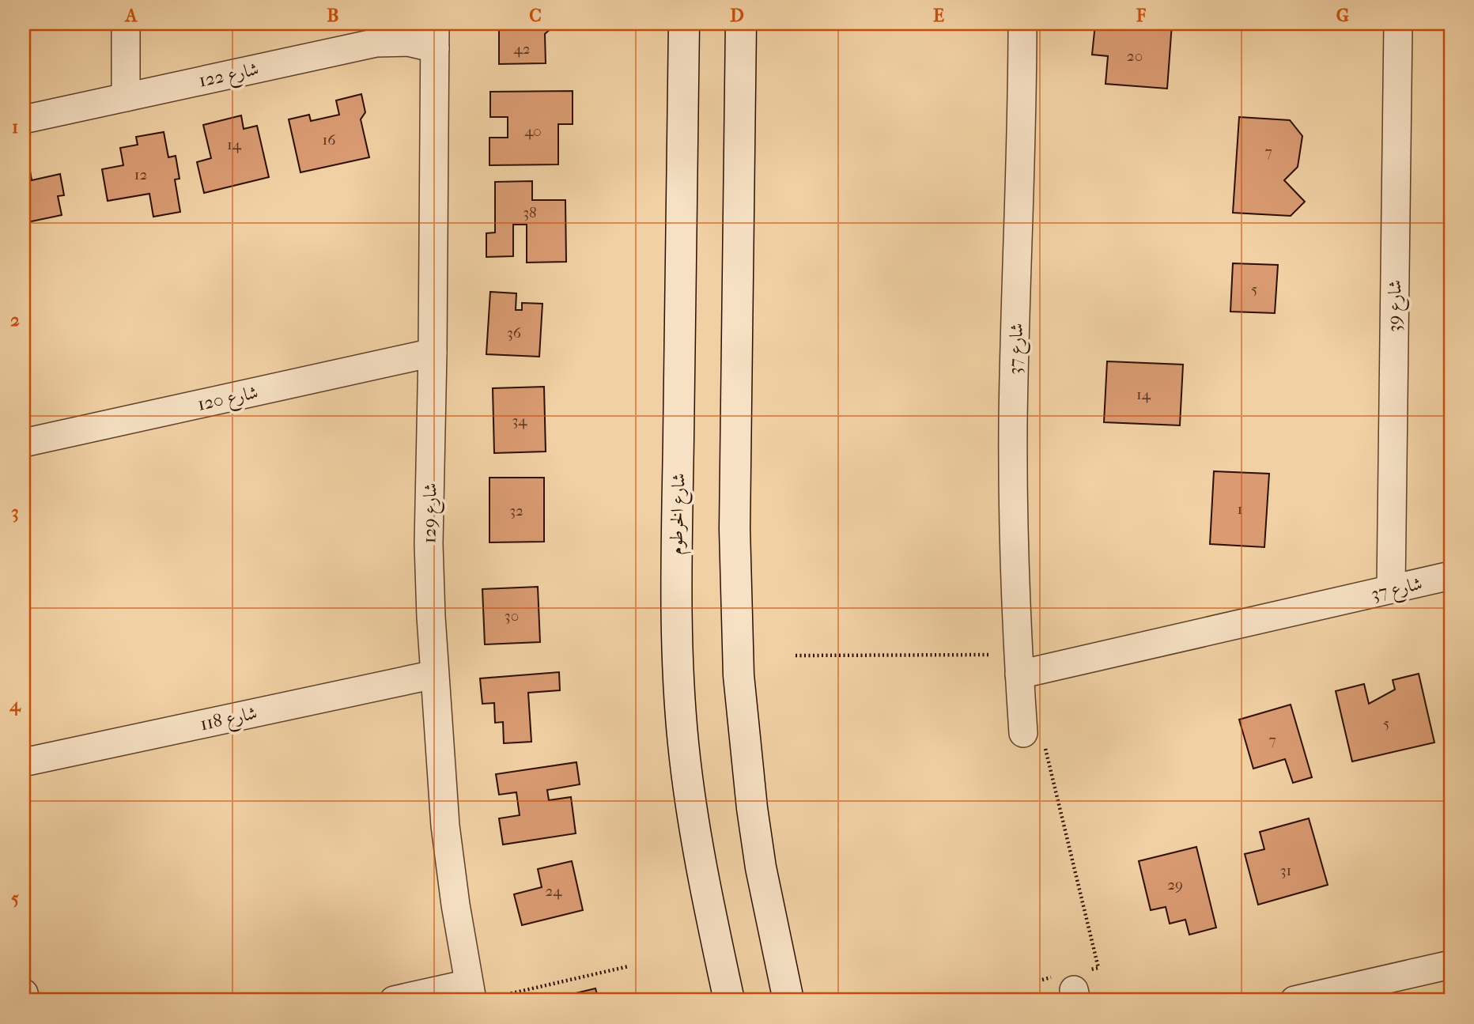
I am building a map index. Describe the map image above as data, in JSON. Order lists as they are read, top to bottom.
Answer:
{
  "streets": {
    "main road": ["شارع الخرطوم"],
    "street": [
      "شارع 122",
      "شارع 39",
      "شارع 37",
      "شارع 120",
      "شارع 129",
      "شارع 118"
    ]
  },
  "crossings": [
    ["شارع 122", "شارع 129"],
    ["شارع 39", "شارع 37"],
    ["شارع 120", "شارع 129"],
    ["شارع 129", "شارع 118"]
  ],
  "house_numbers": [
    "42",
    "20",
    "40",
    "16",
    "14",
    "7",
    "12",
    "38",
    "5",
    "36",
    "14",
    "34",
    "1",
    "32",
    "30",
    "5",
    "7",
    "31",
    "29",
    "24"
  ],
  "grid": {
    "columns": [
      "A",
      "B",
      "C",
      "D",
      "E",
      "F",
      "G"
    ],
    "rows": [
      "1",
      "2",
      "3",
      "4",
      "5"
    ]
  }
}
